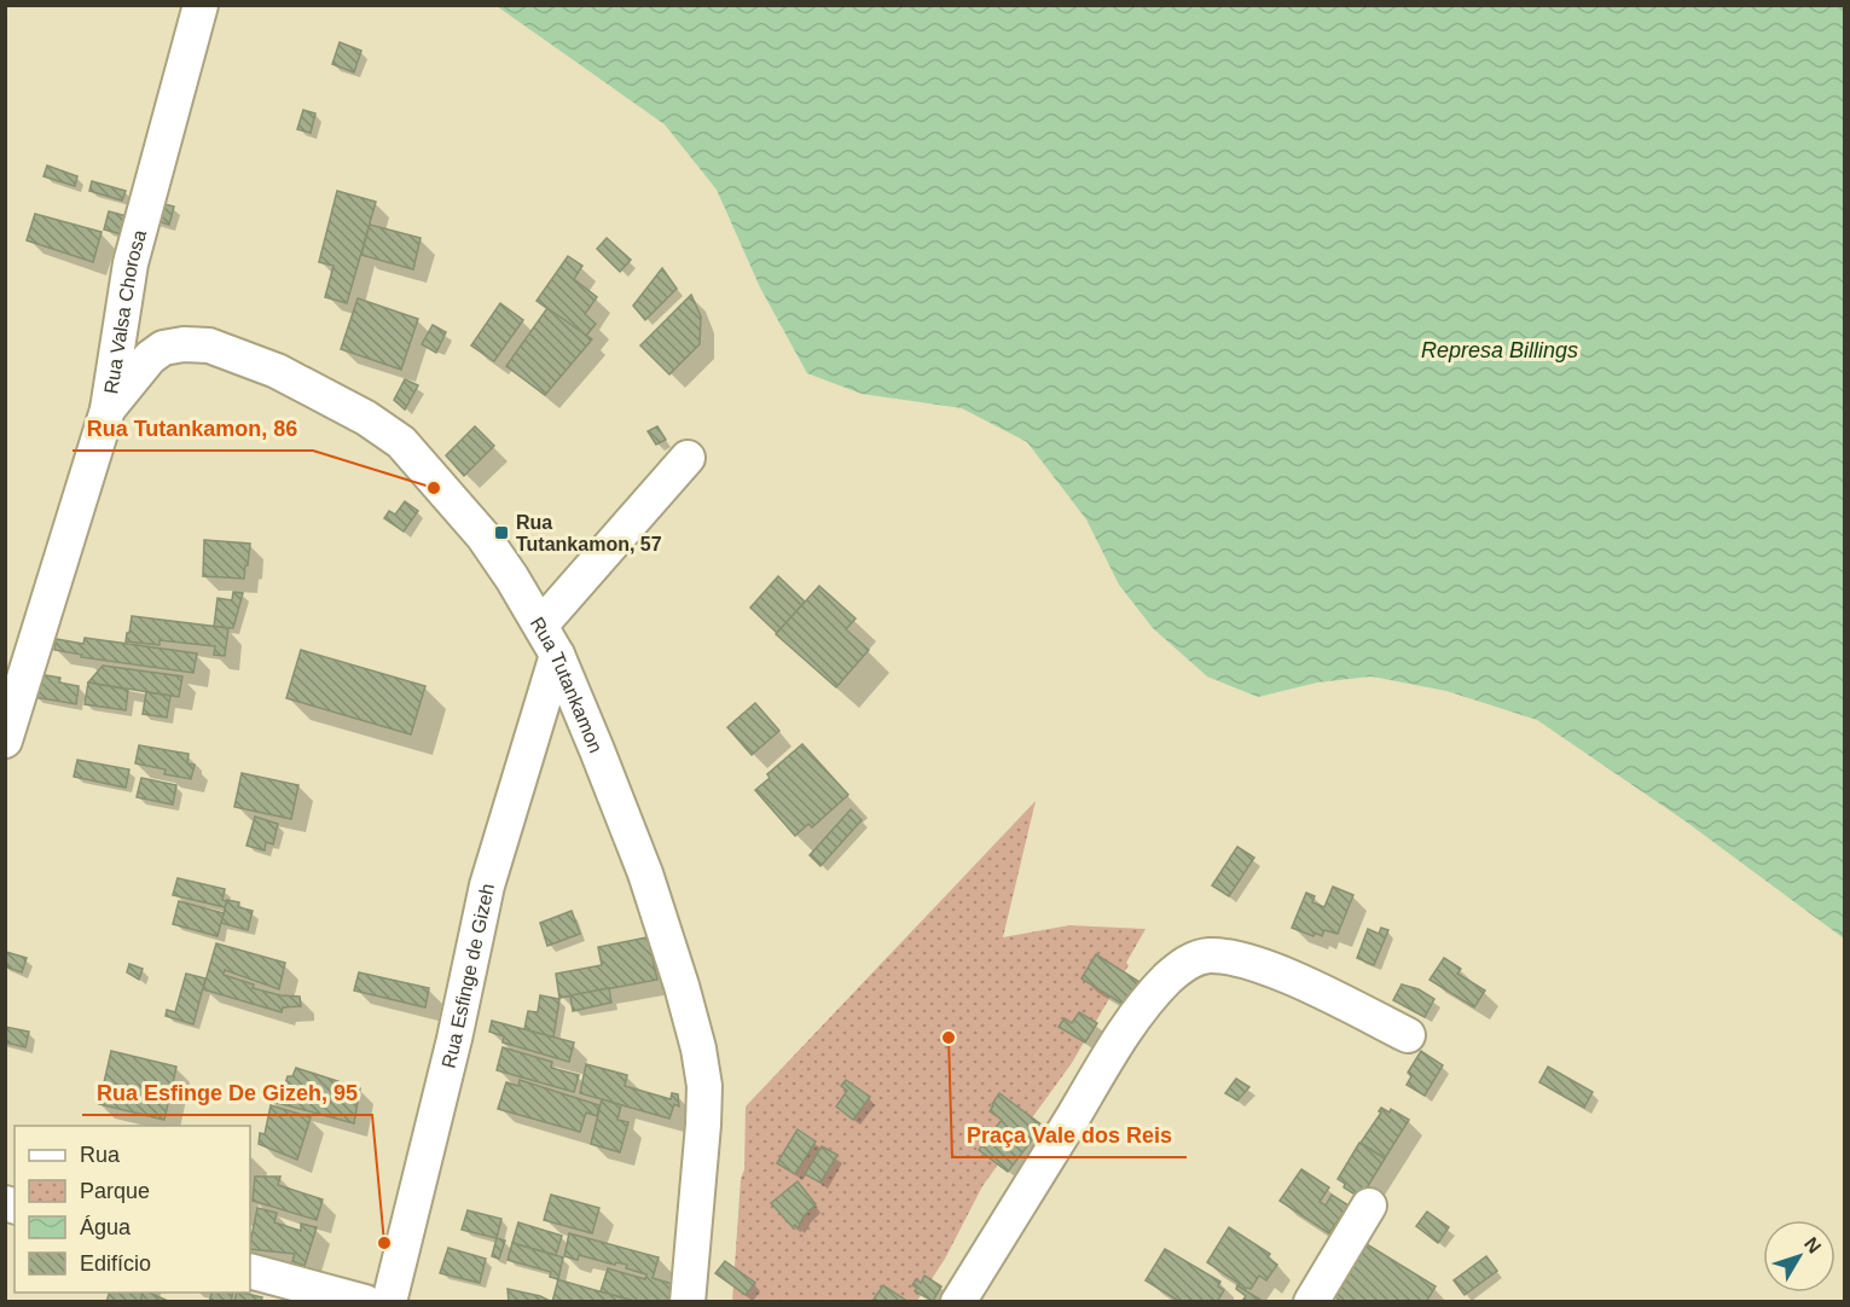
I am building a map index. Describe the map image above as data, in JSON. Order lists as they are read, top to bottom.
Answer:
{
  "streets": {
    "street": ["Rua Valsa Chorosa", "Rua Tutankamon", "Rua Esfinge de Gizeh"]
  },
  "crossings": [
    ["Rua Valsa Chorosa", "Rua Tutankamon"],
    ["Rua Tutankamon", "Rua Esfinge de Gizeh"]
  ],
  "water": ["Represa Billings"],
  "places": {
    "other": ["Rua Tutankamon, 86", "Praça Vale dos Reis", "Rua Esfinge De Gizeh, 95"],
    "transit": ["Rua Tutankamon, 57"]
  },
  "legend": [
    "Rua",
    "Parque",
    "Água",
    "Edifício"
  ],
  "north": "top right"
}
